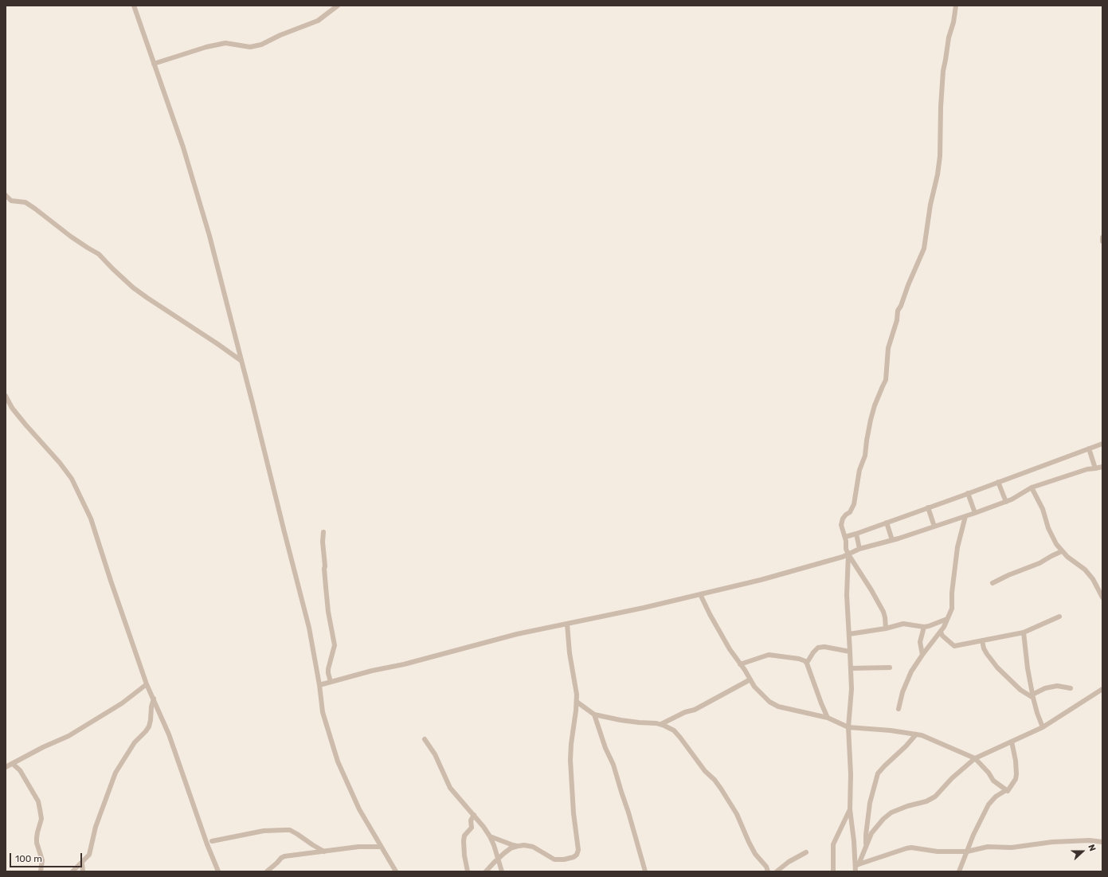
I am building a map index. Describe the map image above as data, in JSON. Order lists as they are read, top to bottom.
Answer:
{
  "scale_bar": "100 m",
  "north": "right"
}
